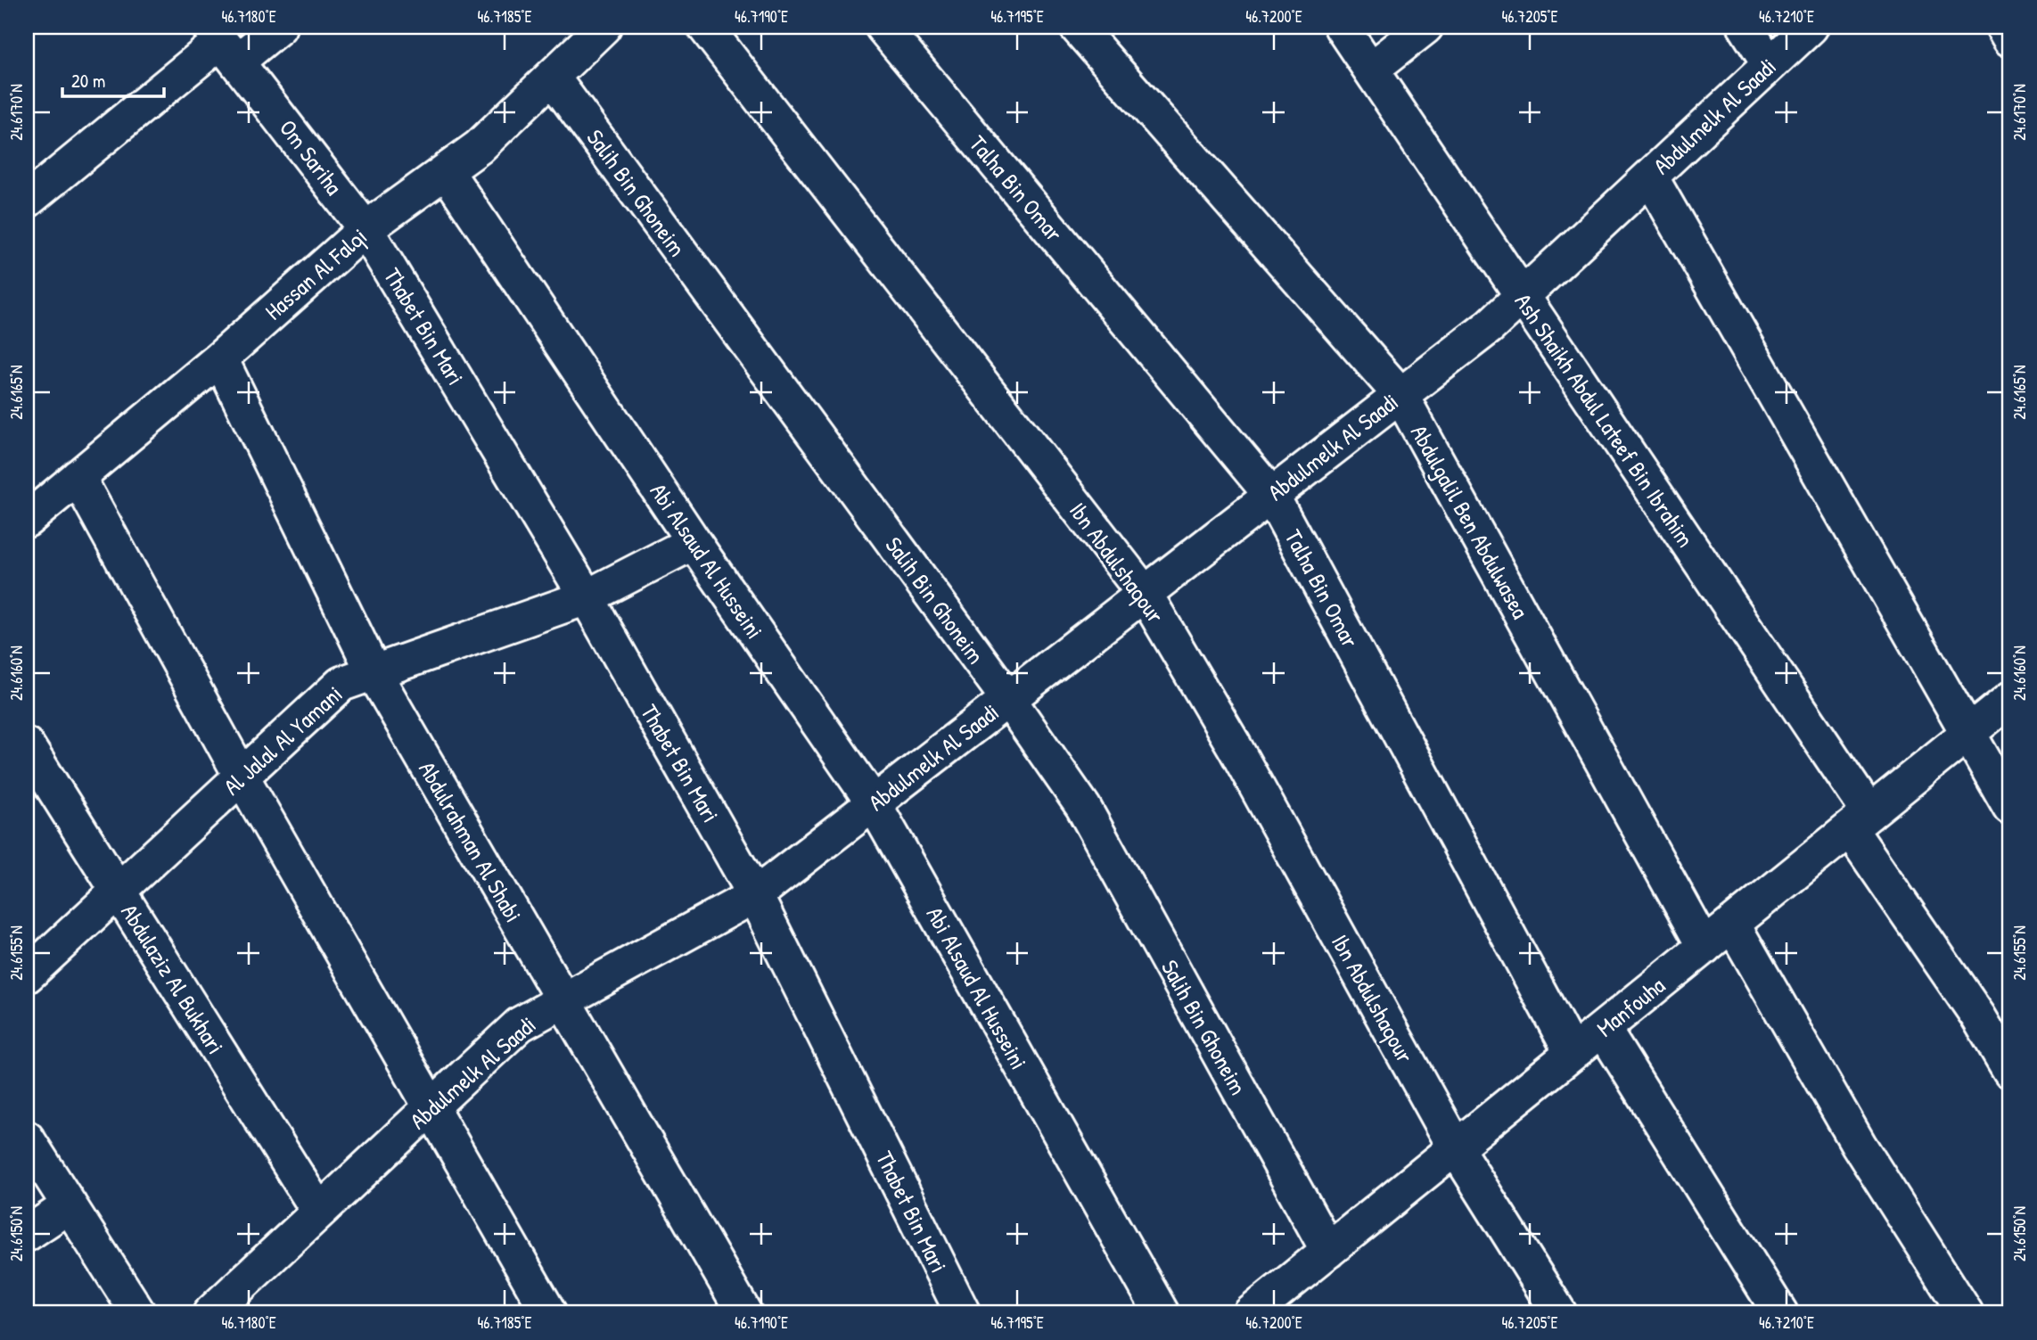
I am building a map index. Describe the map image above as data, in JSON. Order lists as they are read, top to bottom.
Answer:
{
  "streets": {
    "street": [
      "Abdulmelk Al Saadi",
      "Om Sariha",
      "Talha Bin Omar",
      "Salih Bin Ghoneim",
      "Hassan Al Falqi",
      "Thabet Bin Mari",
      "Ash Shaikh Abdul Lateef Bin Ibrahim",
      "Abdulgalil Ben Abdulwasea",
      "Abi Alsaud Al Husseini",
      "Ibn Abdulshaqour",
      "Al Jalal Al Yamani",
      "Abdulrahman Al Shabi",
      "Abdulaziz Al Bukhari",
      "Manfouha"
    ]
  },
  "crossings": [
    ["Abdulmelk Al Saadi", "Talha Bin Omar"],
    ["Abdulmelk Al Saadi", "Salih Bin Ghoneim"],
    ["Abdulmelk Al Saadi", "Thabet Bin Mari"],
    ["Abdulmelk Al Saadi", "Ash Shaikh Abdul Lateef Bin Ibrahim"],
    ["Abdulmelk Al Saadi", "Abdulgalil Ben Abdulwasea"],
    ["Abdulmelk Al Saadi", "Abi Alsaud Al Husseini"],
    ["Abdulmelk Al Saadi", "Ibn Abdulshaqour"],
    ["Abdulmelk Al Saadi", "Abdulrahman Al Shabi"],
    ["Abdulmelk Al Saadi", "Abdulaziz Al Bukhari"],
    ["Om Sariha", "Hassan Al Falqi"],
    ["Om Sariha", "Thabet Bin Mari"],
    ["Talha Bin Omar", "Manfouha"],
    ["Salih Bin Ghoneim", "Hassan Al Falqi"],
    ["Salih Bin Ghoneim", "Manfouha"],
    ["Hassan Al Falqi", "Thabet Bin Mari"],
    ["Hassan Al Falqi", "Abi Alsaud Al Husseini"],
    ["Hassan Al Falqi", "Abdulrahman Al Shabi"],
    ["Thabet Bin Mari", "Al Jalal Al Yamani"],
    ["Ash Shaikh Abdul Lateef Bin Ibrahim", "Manfouha"],
    ["Abdulgalil Ben Abdulwasea", "Manfouha"],
    ["Abi Alsaud Al Husseini", "Al Jalal Al Yamani"],
    ["Ibn Abdulshaqour", "Manfouha"],
    ["Al Jalal Al Yamani", "Abdulrahman Al Shabi"],
    ["Al Jalal Al Yamani", "Abdulaziz Al Bukhari"]
  ],
  "scale_bar": "20 m",
  "coordinates": [
    "46.7180°E",
    "46.7185°E",
    "46.7190°E",
    "46.7195°E",
    "46.7200°E",
    "46.7205°E",
    "46.7210°E",
    "24.6170°N",
    "24.6165°N",
    "24.6160°N",
    "24.6155°N",
    "24.6150°N"
  ]
}
